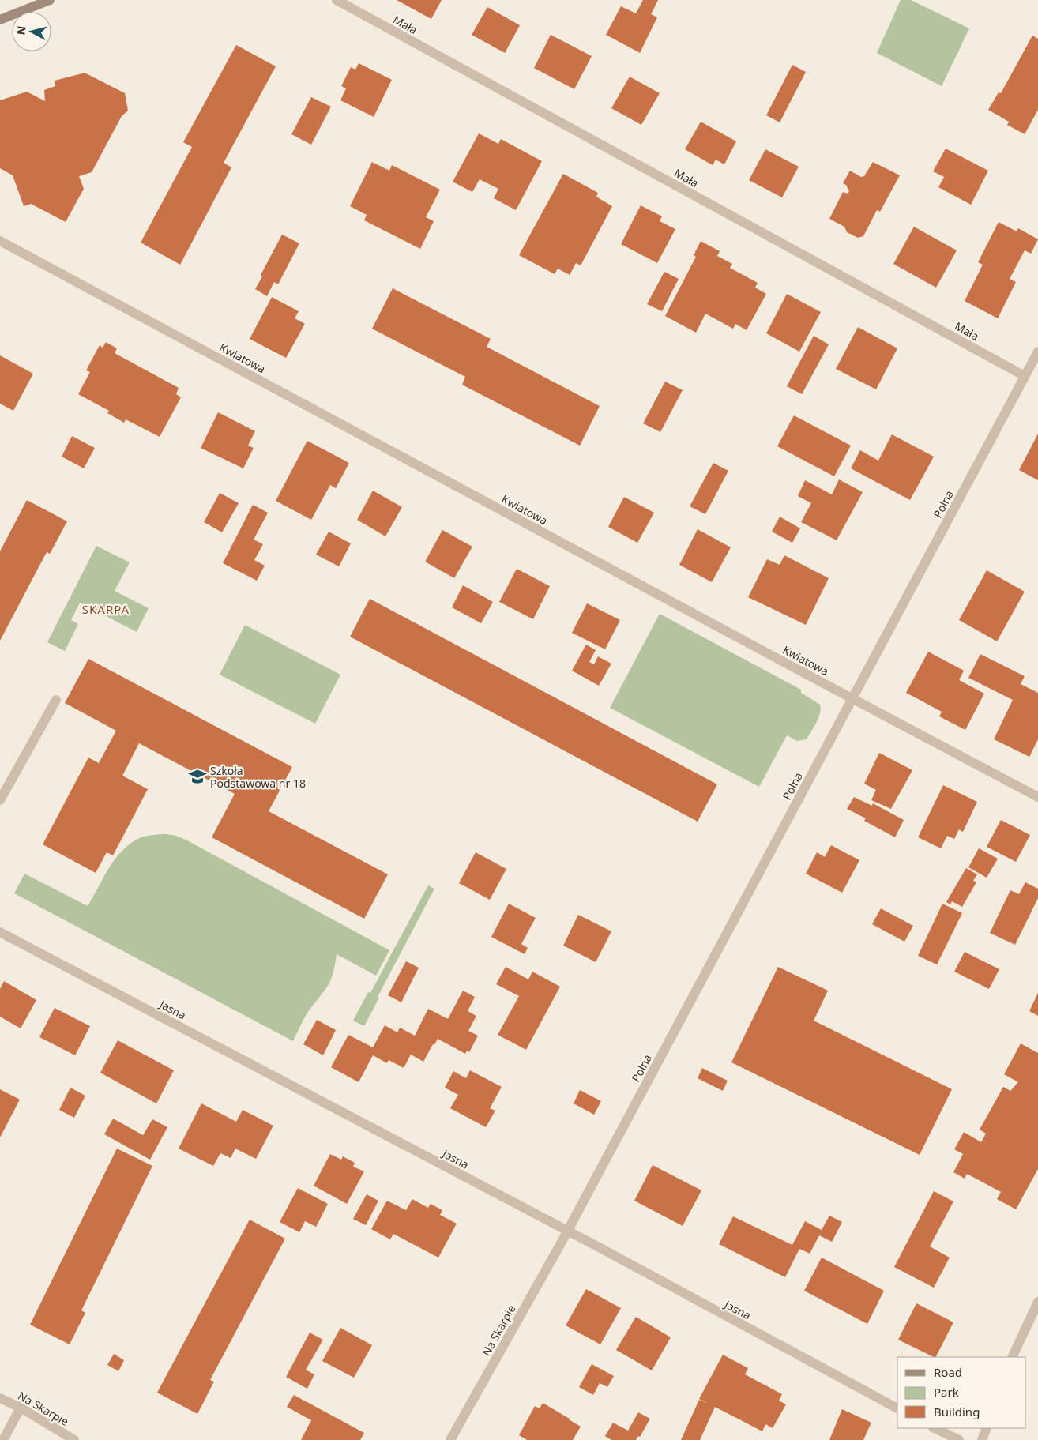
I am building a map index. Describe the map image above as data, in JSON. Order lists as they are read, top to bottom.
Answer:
{
  "streets": {
    "street": [
      "Mała",
      "Kwiatowa",
      "Polna",
      "Jasna",
      "Na Skarpie"
    ]
  },
  "crossings": [
    ["Mała", "Polna"],
    ["Kwiatowa", "Polna"],
    ["Polna", "Jasna"],
    ["Polna", "Na Skarpie"],
    ["Jasna", "Na Skarpie"]
  ],
  "districts": ["SKARPA"],
  "places": {
    "school or university": ["Szkoła Podstawowa nr 18"]
  },
  "legend": ["Road", "Park", "Building"],
  "north": "left"
}
